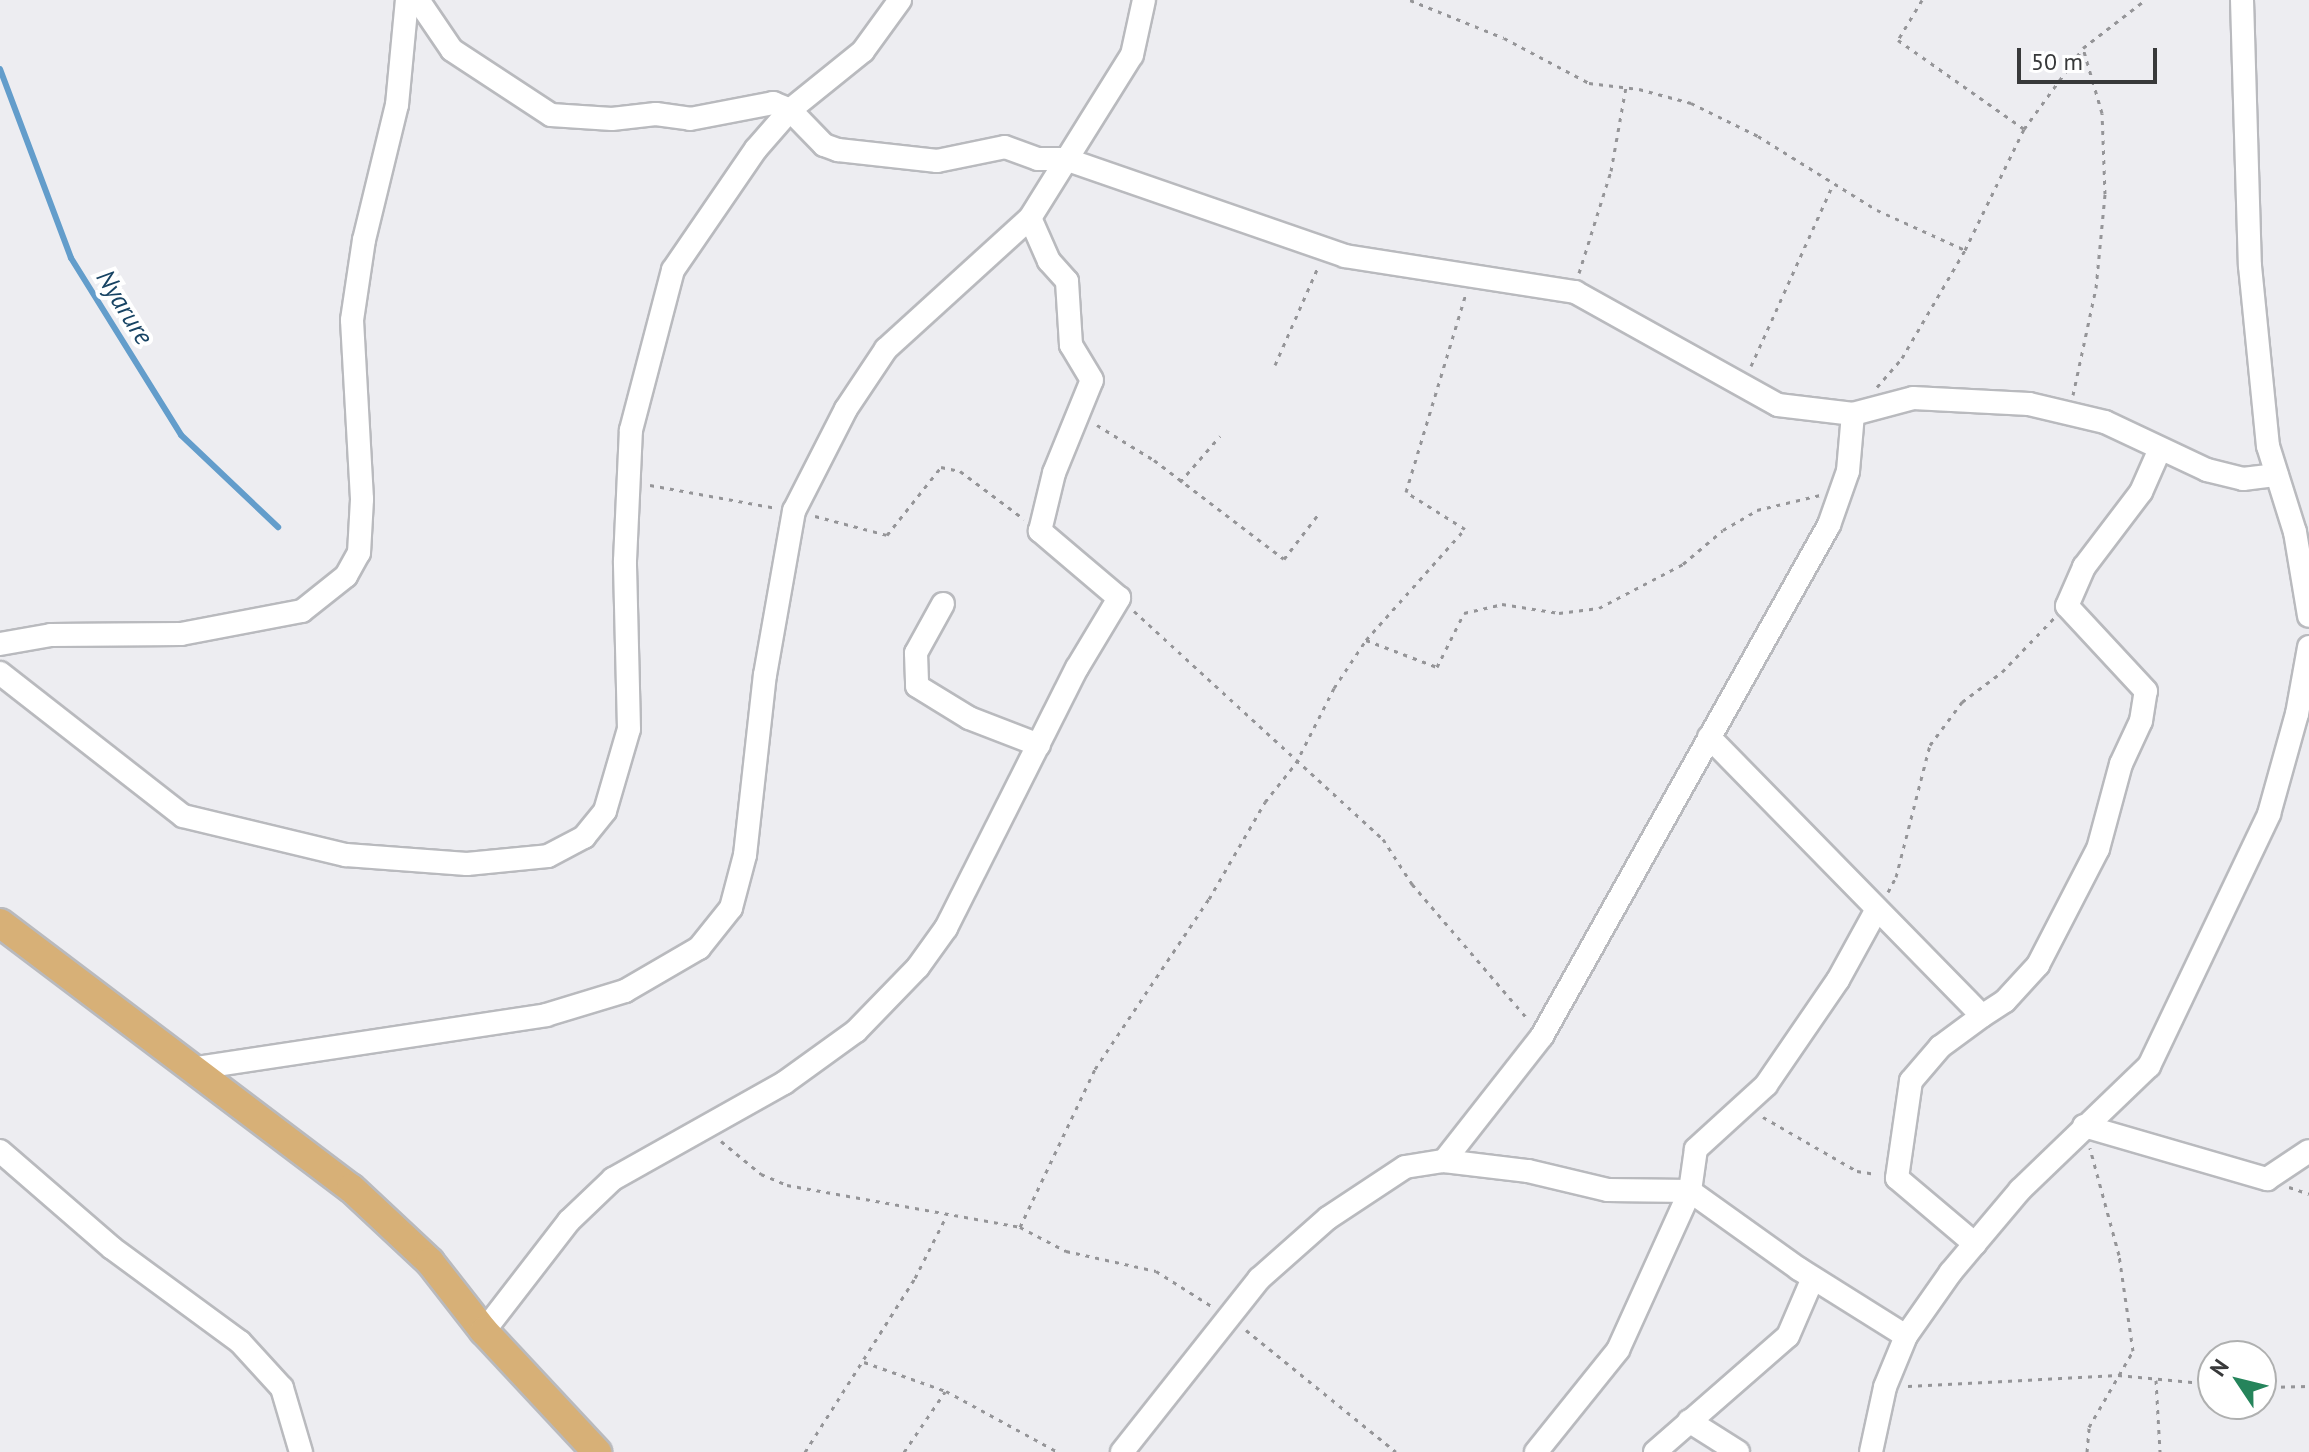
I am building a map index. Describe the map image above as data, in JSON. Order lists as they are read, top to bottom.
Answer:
{
  "water": ["Nyarure"],
  "scale_bar": "50 m",
  "north": "top left"
}
